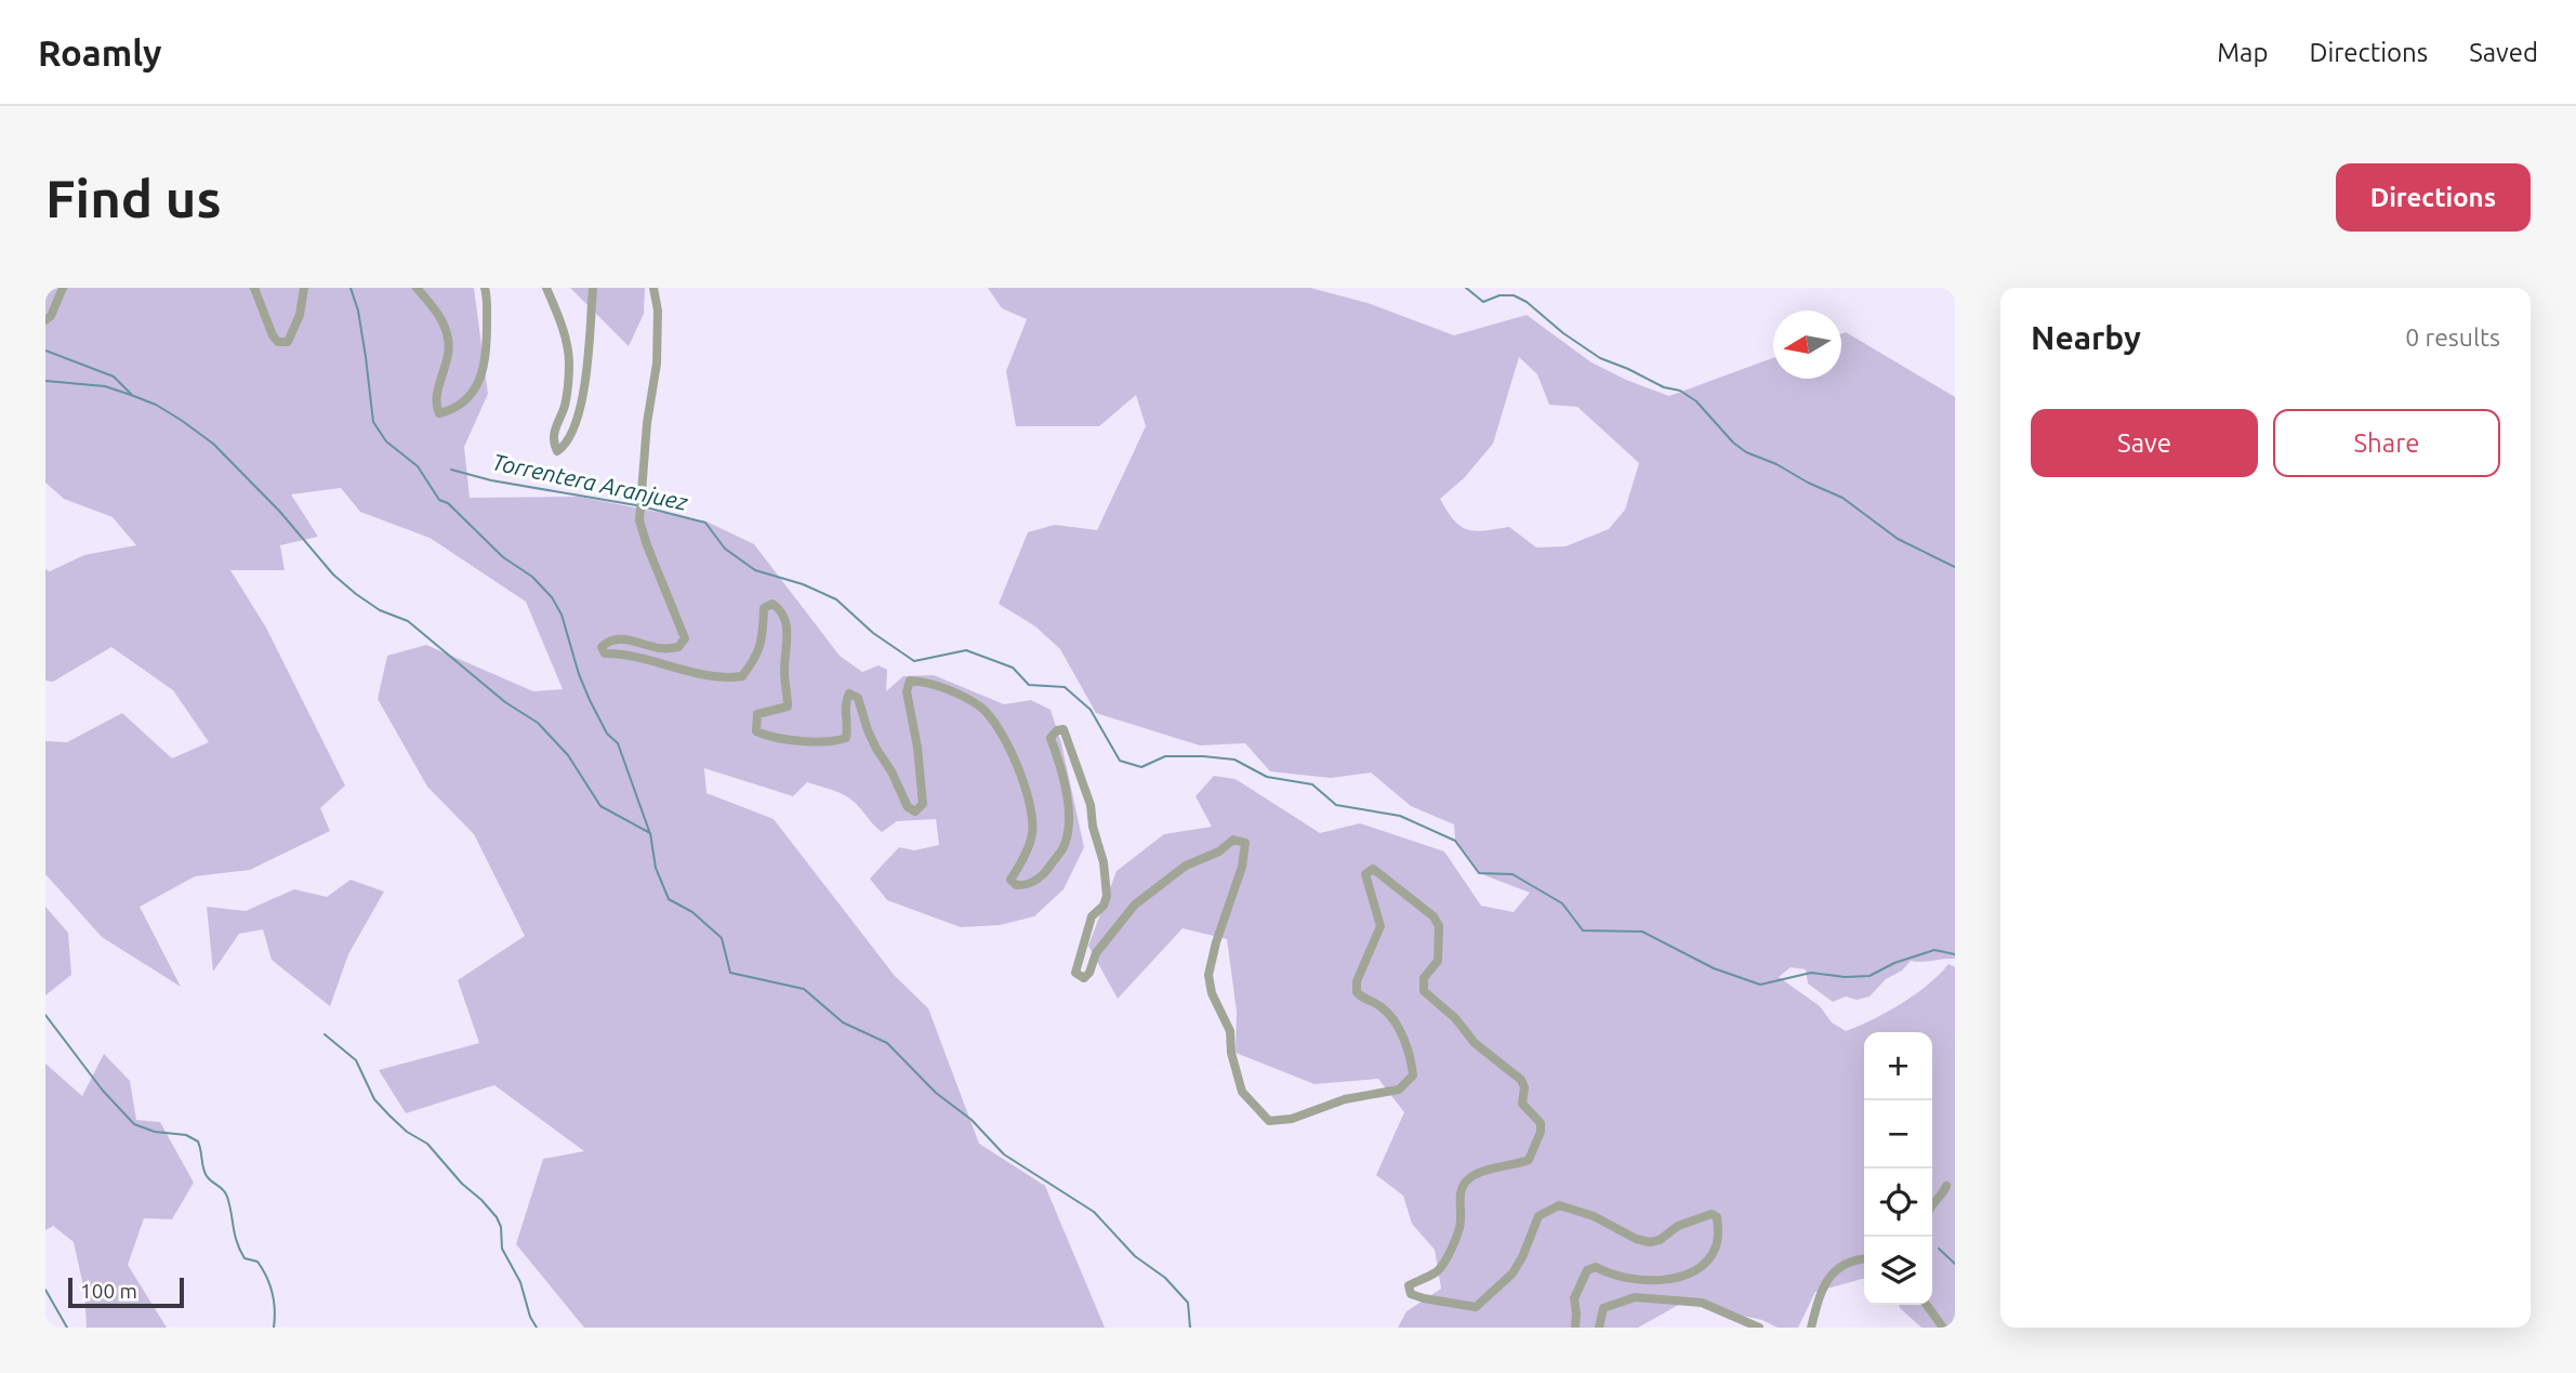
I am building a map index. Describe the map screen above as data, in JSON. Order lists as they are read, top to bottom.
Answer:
{
  "water": ["Torrentera Aranjuez"],
  "scale_bar": "100 m",
  "north": "left",
  "page": {
    "header": "Roamly",
    "nav": ["Map", "Directions", "Saved"],
    "buttons": [
      "Directions",
      ["Save", "Share"]
    ],
    "title": "Find us",
    "heading": ["Nearby", "0 results"],
    "map_buttons": ["+", "−"],
    "scale": "100 m"
  }
}
